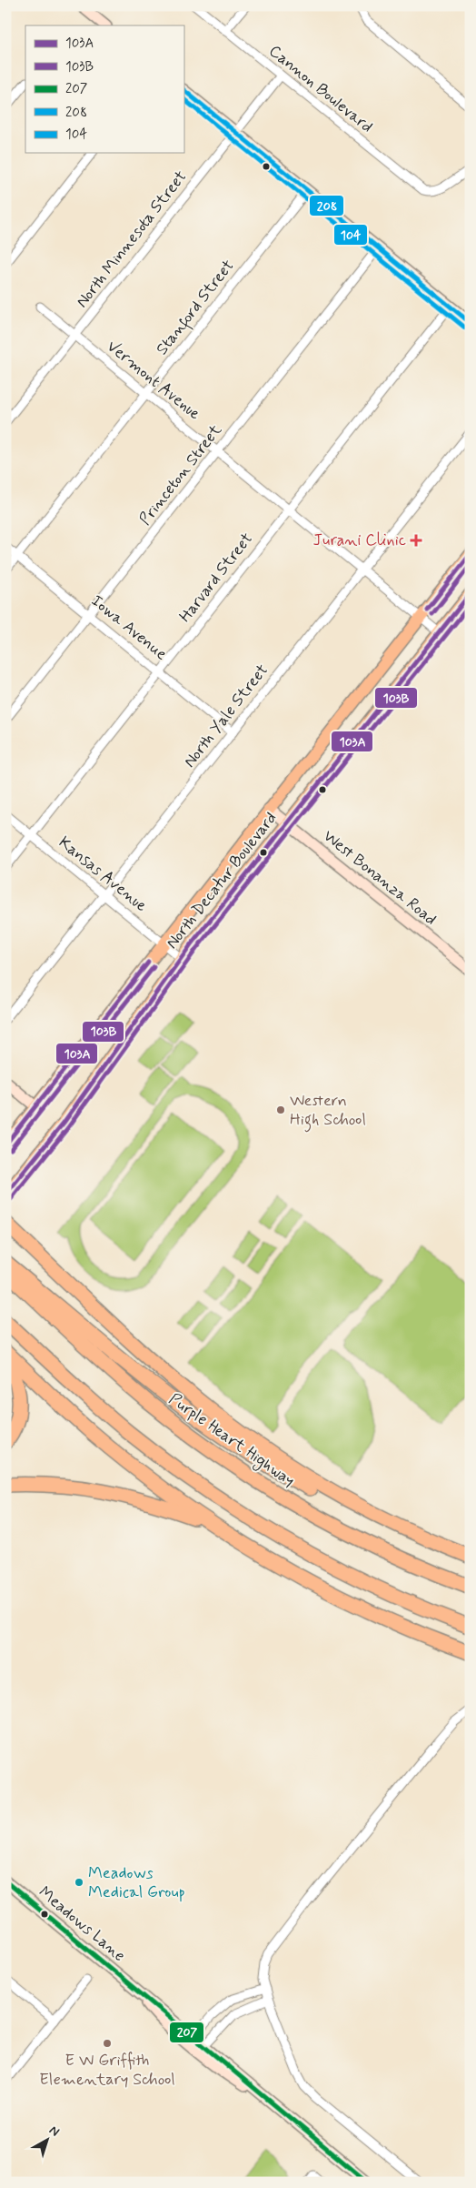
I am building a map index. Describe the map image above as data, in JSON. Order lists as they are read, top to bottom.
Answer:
{
  "streets": {
    "highway": ["Purple Heart Highway"],
    "main road": ["North Decatur Boulevard"],
    "street": [
      "Cannon Boulevard",
      "North Minnesota Street",
      "Stanford Street",
      "Vermont Avenue",
      "Princeton Street",
      "Harvard Street",
      "Iowa Avenue",
      "North Yale Street",
      "Kansas Avenue",
      "West Bonanza Road",
      "Meadows Lane"
    ]
  },
  "crossings": [
    ["Cannon Boulevard", "North Minnesota Street"],
    ["North Minnesota Street", "Vermont Avenue"],
    ["Stanford Street", "Vermont Avenue"],
    ["Stanford Street", "Iowa Avenue"],
    ["Vermont Avenue", "Princeton Street"],
    ["Vermont Avenue", "Harvard Street"],
    ["Vermont Avenue", "North Yale Street"],
    ["Vermont Avenue", "North Decatur Boulevard"],
    ["Princeton Street", "Iowa Avenue"],
    ["Harvard Street", "Iowa Avenue"],
    ["Harvard Street", "Kansas Avenue"],
    ["Iowa Avenue", "North Yale Street"],
    ["North Yale Street", "Kansas Avenue"],
    ["Kansas Avenue", "North Decatur Boulevard"],
    ["West Bonanza Road", "North Decatur Boulevard"]
  ],
  "places": {
    "health": ["Jurani Clinic"],
    "other": ["Western High School", "Meadows Medical Group", "E W Griffith Elementary School"]
  },
  "lines": [
    "transit line 208",
    "transit line 104",
    "transit line 103A",
    "transit line 103B",
    "transit line 207"
  ],
  "legend": [
    "103A",
    "103B",
    "207",
    "208",
    "104"
  ],
  "north": "top right"
}
